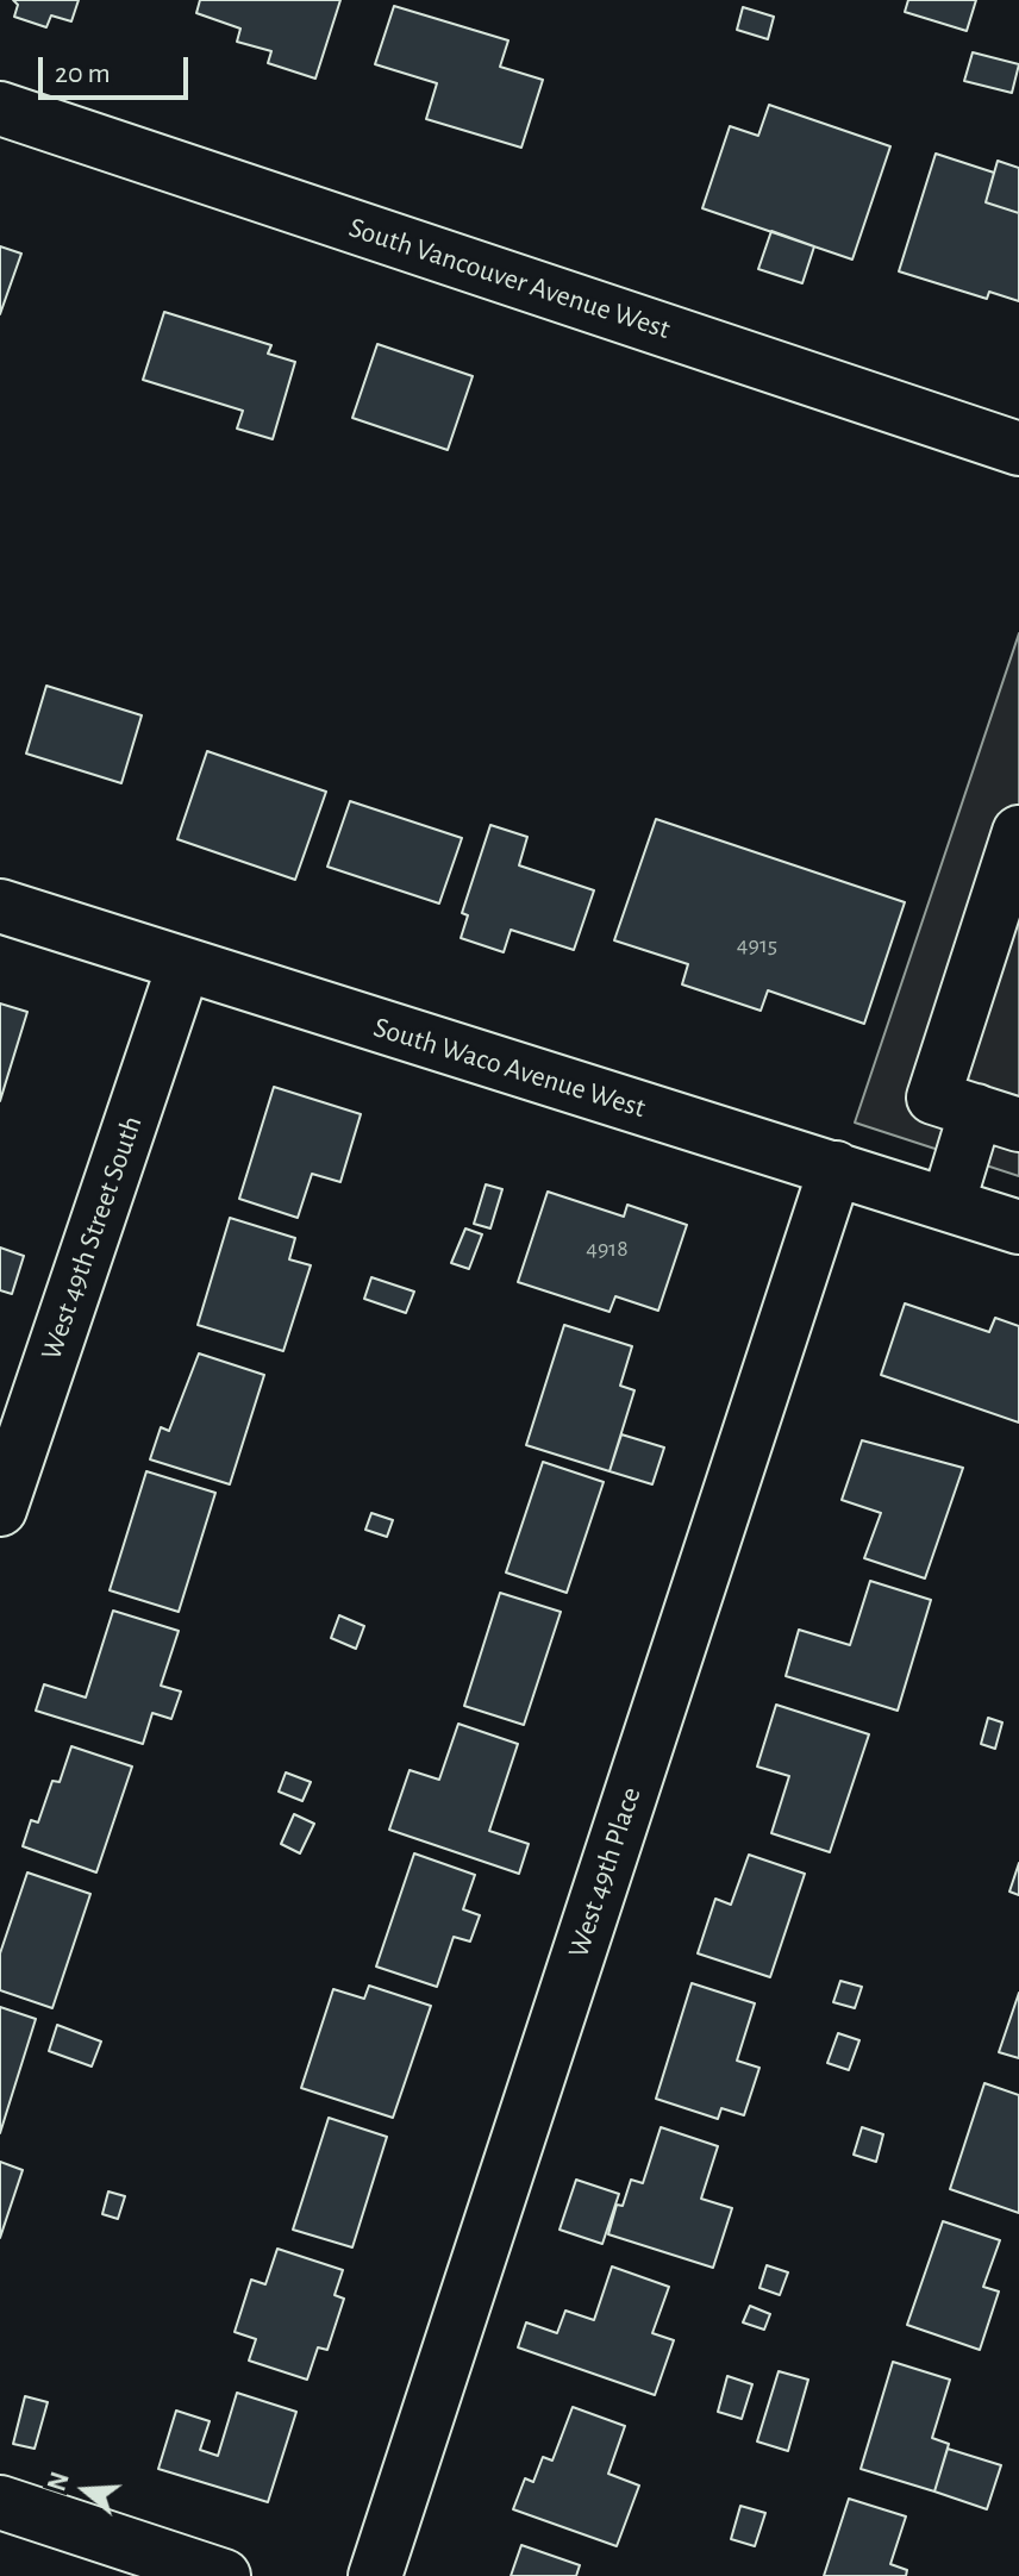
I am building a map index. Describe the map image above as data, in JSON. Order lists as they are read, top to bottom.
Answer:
{
  "streets": {
    "street": [
      "South Vancouver Avenue West",
      "South Waco Avenue West",
      "West 49th Street South",
      "West 49th Place"
    ]
  },
  "crossings": [
    ["South Waco Avenue West", "West 49th Street South"],
    ["South Waco Avenue West", "West 49th Place"]
  ],
  "house_numbers": ["4915", "4918"],
  "scale_bar": "20 m",
  "north": "left"
}
